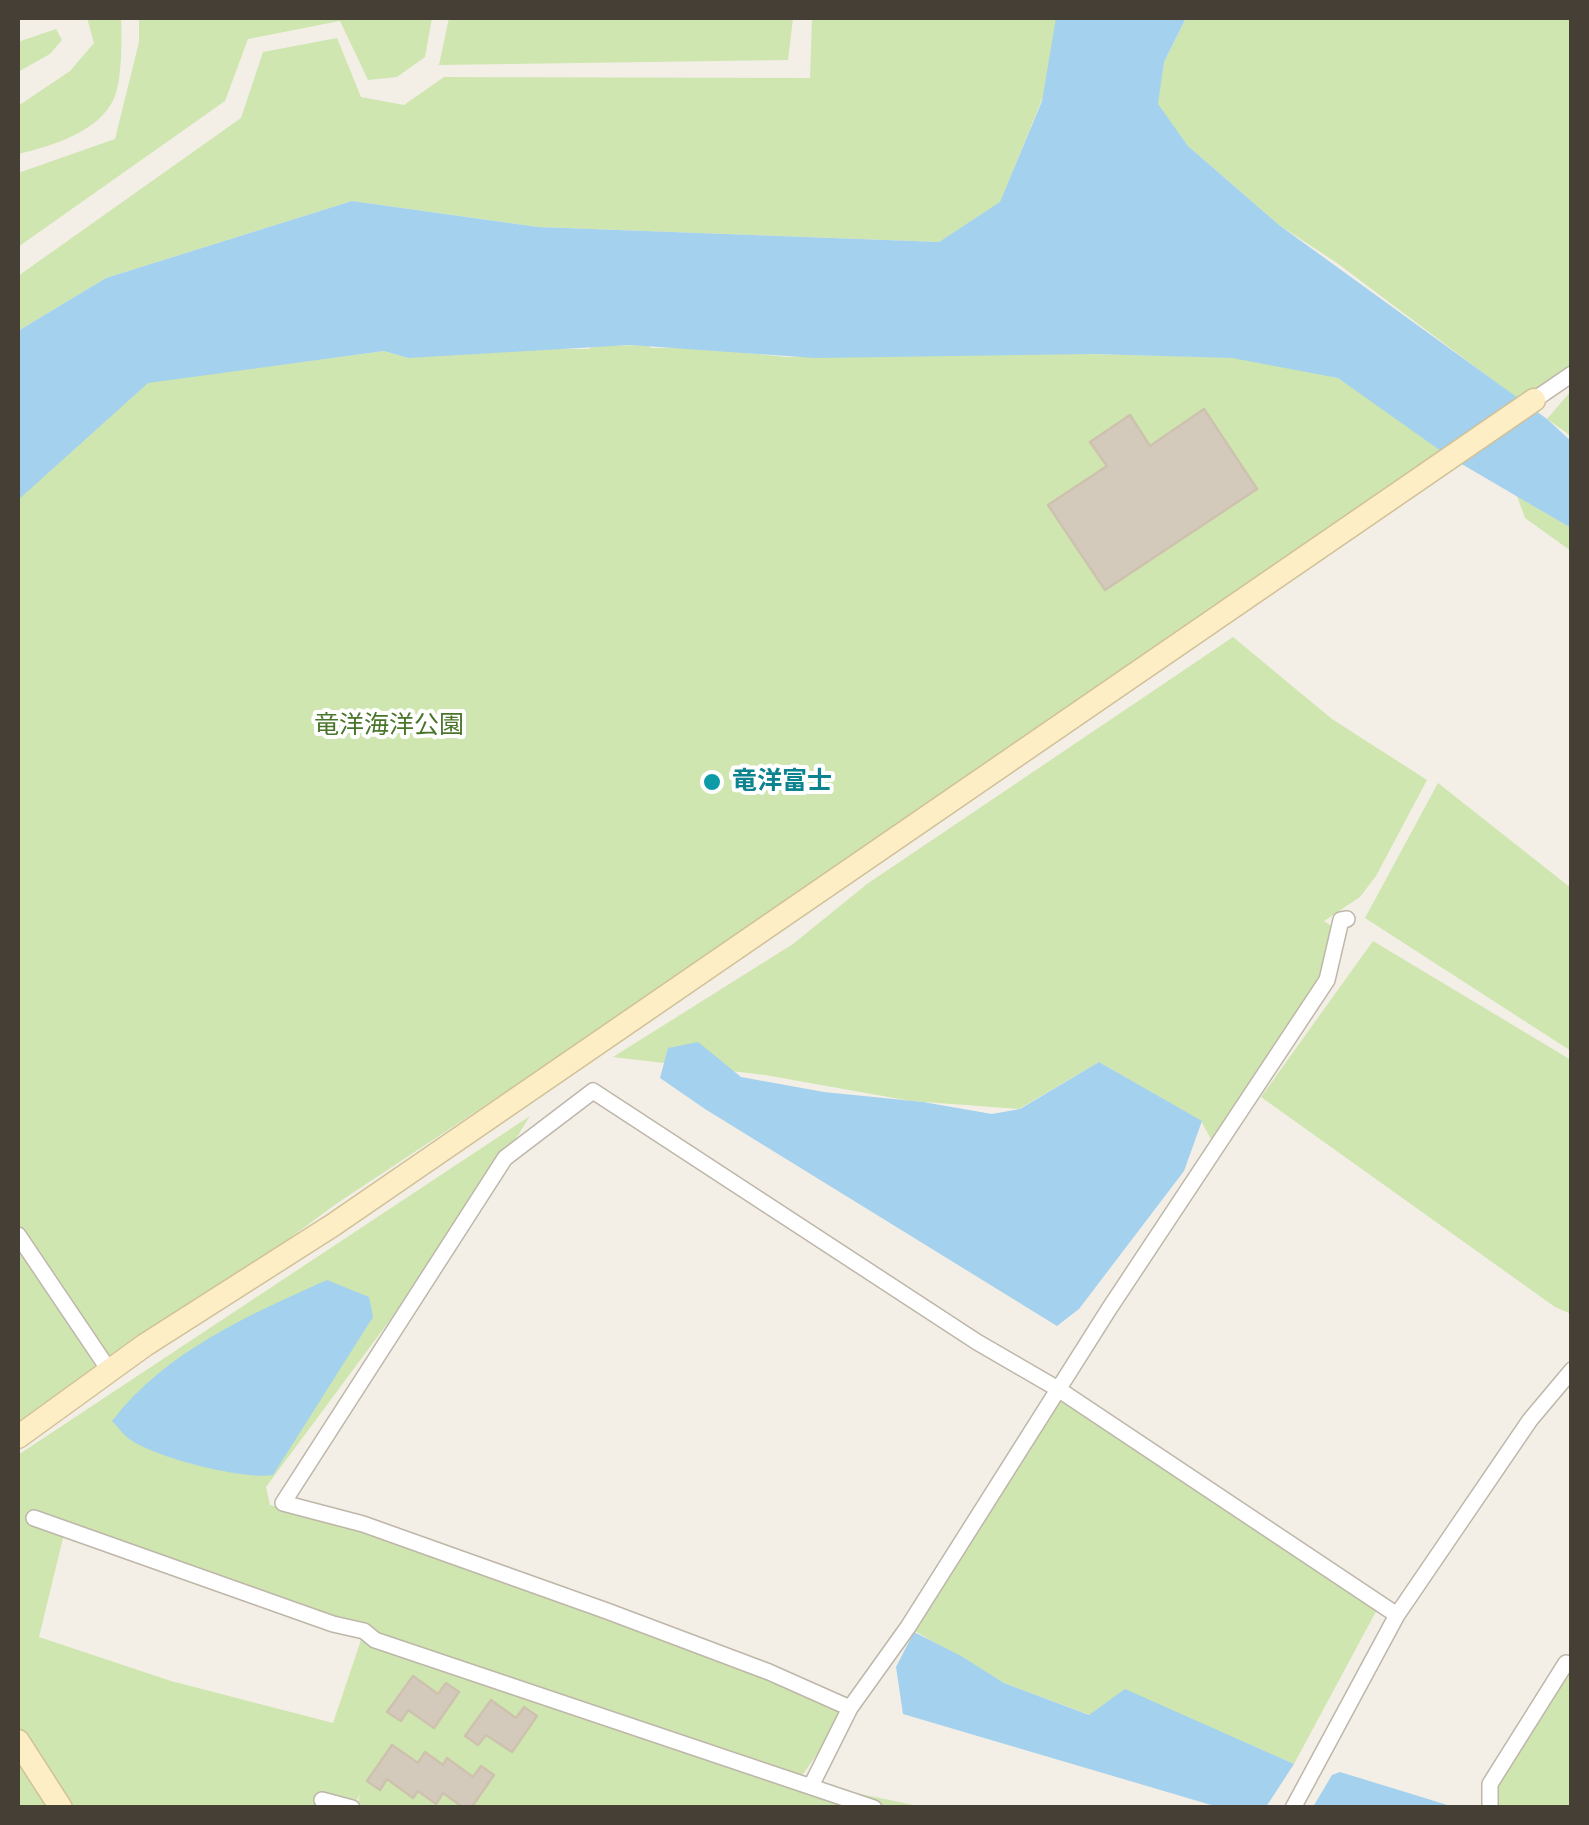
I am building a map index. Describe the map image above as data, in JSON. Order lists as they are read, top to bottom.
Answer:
{
  "parks": ["竜洋海洋公園"],
  "places": ["竜洋富士"]
}
